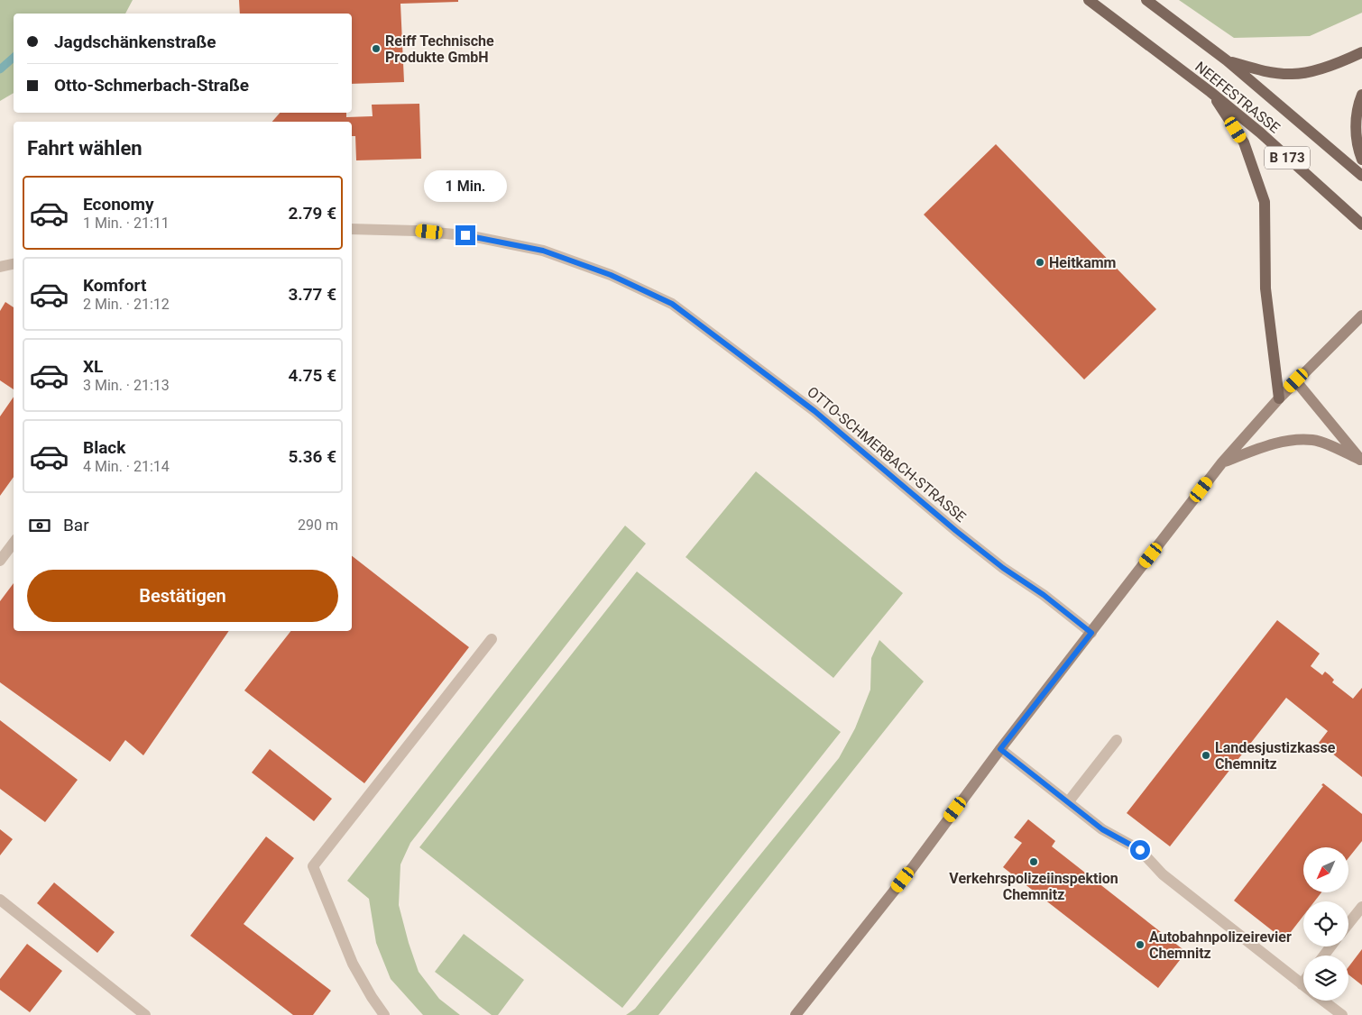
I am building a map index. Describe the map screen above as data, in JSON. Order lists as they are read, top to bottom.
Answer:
{
  "streets": {
    "main road": ["NEEFESTRASSE", "B 173"],
    "street": ["OTTO-SCHMERBACH-STRASSE"]
  },
  "places": [
    "Reiff Technische Produkte GmbH",
    "Heitkamm",
    "Landesjustizkasse Chemnitz",
    "Verkehrspolizeiinspektion Chemnitz",
    "Autobahnpolizeirevier Chemnitz"
  ],
  "north": "bottom left",
  "page": {
    "banner": ["Jagdschänkenstraße", "Otto-Schmerbach-Straße"],
    "heading": "Fahrt wählen",
    "bubble": "1 Min.",
    "list": [
      {
        "name": "Economy",
        "note": "1 Min. · 21:11",
        "value": "2.79 €"
      },
      {
        "name": "Komfort",
        "note": "2 Min. · 21:12",
        "value": "3.77 €"
      },
      {
        "name": "XL",
        "note": "3 Min. · 21:13",
        "value": "4.75 €"
      },
      {
        "name": "Black",
        "note": "4 Min. · 21:14",
        "value": "5.36 €"
      }
    ],
    "pay": ["Bar", "290 m"],
    "buttons": "Bestätigen"
  }
}
